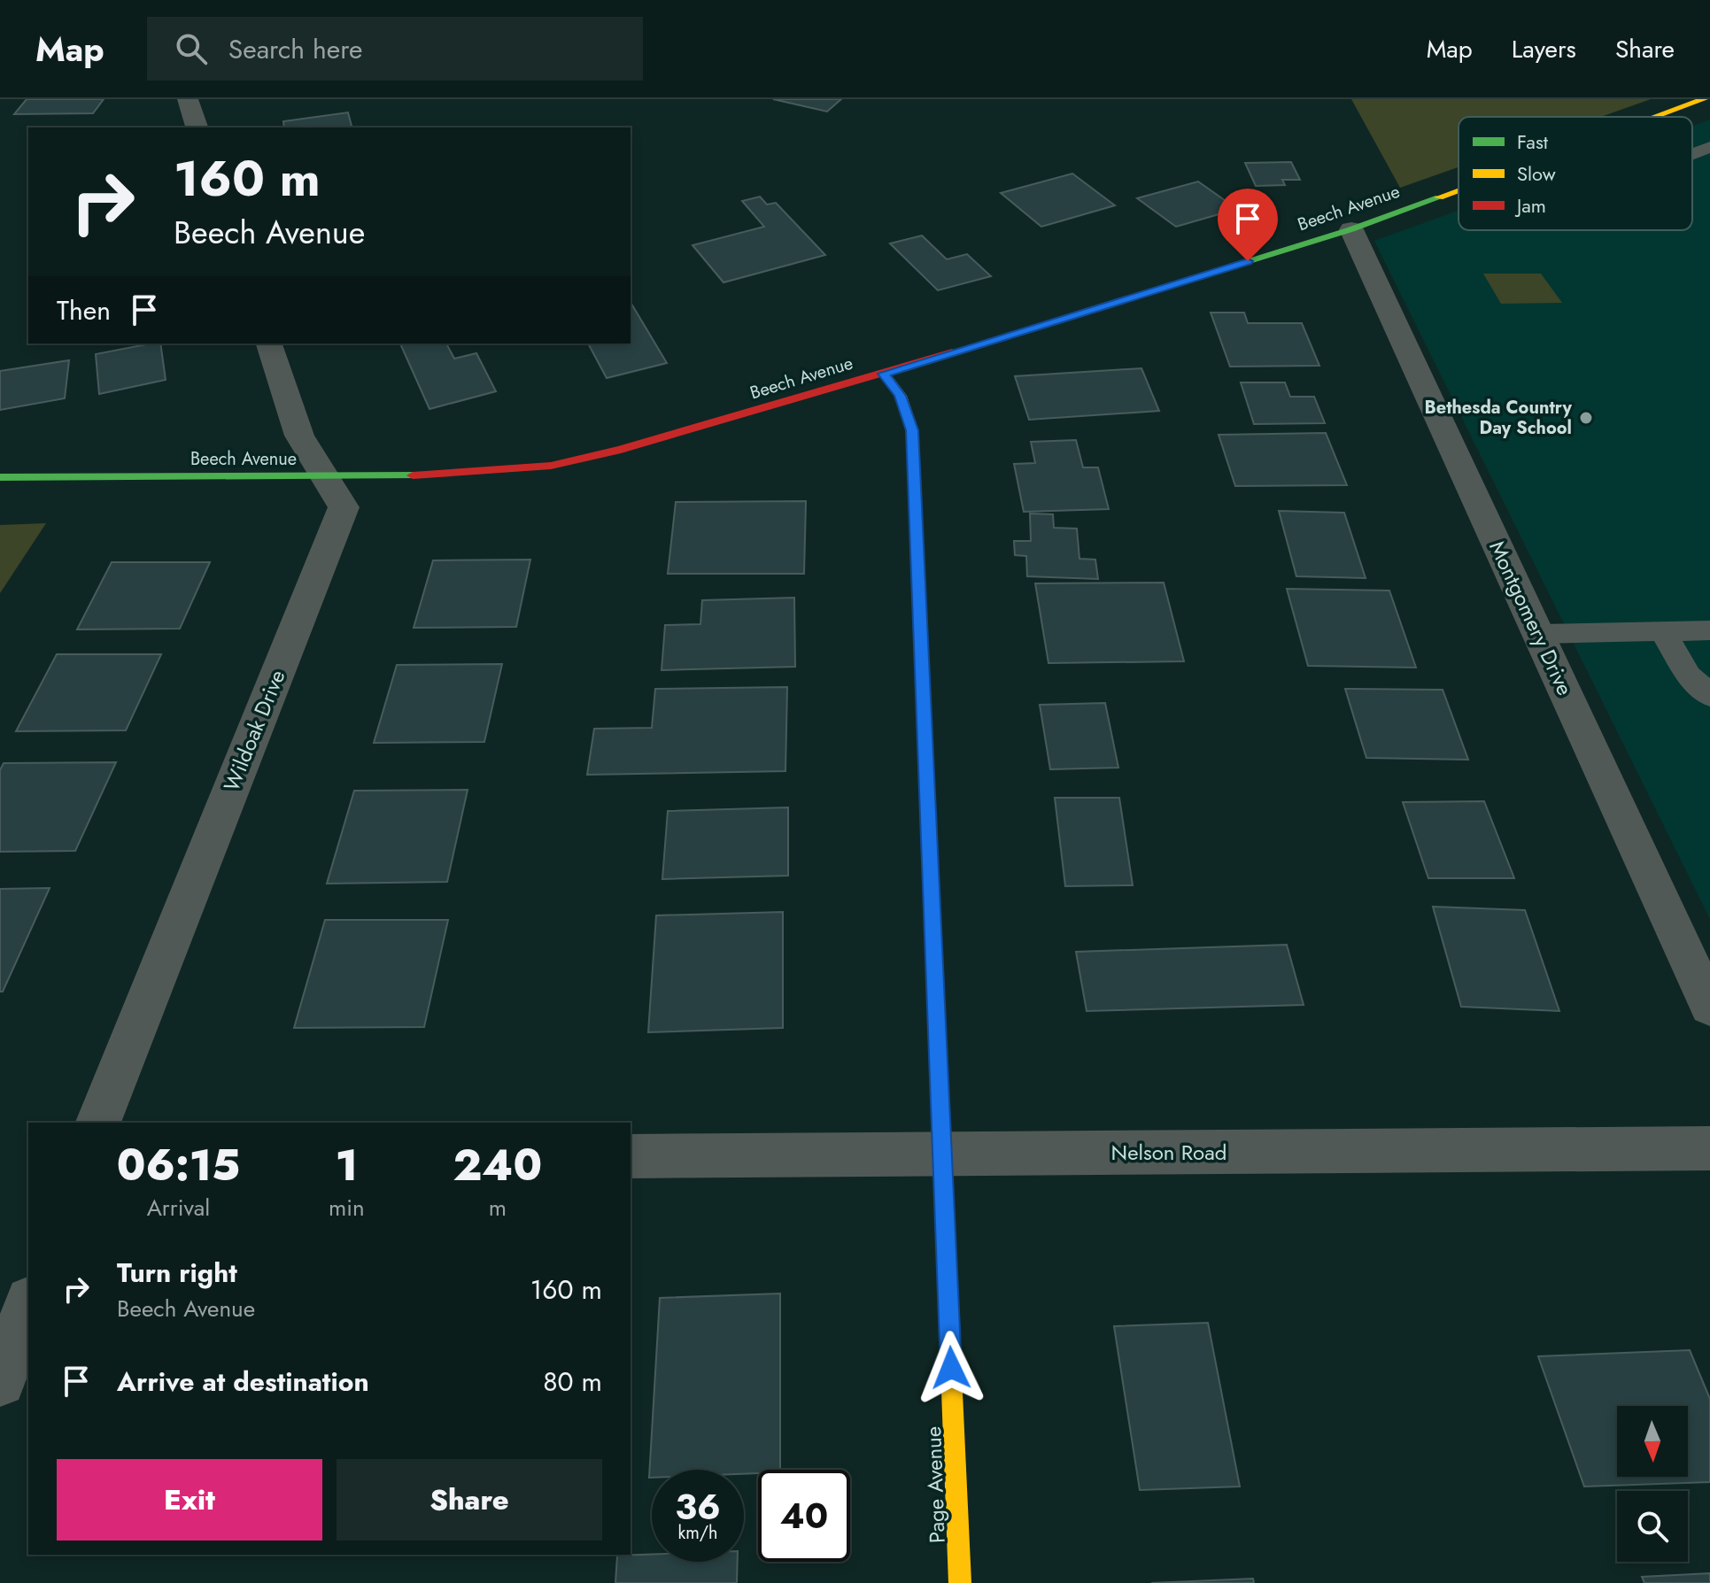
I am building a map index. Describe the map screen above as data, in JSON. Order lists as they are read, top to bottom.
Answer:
{
  "streets": {
    "street": [
      "Beech Avenue",
      "Montgomery Drive",
      "Wildoak Drive",
      "Nelson Road",
      "Page Avenue"
    ]
  },
  "crossings": [
    ["Beech Avenue", "Montgomery Drive"],
    ["Beech Avenue", "Wildoak Drive"],
    ["Beech Avenue", "Page Avenue"],
    ["Nelson Road", "Page Avenue"]
  ],
  "places": ["Bethesda Country Day School"],
  "legend": ["Fast", "Slow", "Jam"],
  "north": "bottom",
  "page": {
    "header": "Map",
    "search": "Search here",
    "nav": ["Map", "Layers", "Share"],
    "turn": ["160 m", "Beech Avenue"],
    "then": "Then",
    "eta": [
      "06:15",
      "Arrival",
      "1",
      "min",
      "240",
      "m"
    ],
    "list": [
      {
        "name": "Turn right",
        "note": "Beech Avenue",
        "value": "160 m"
      },
      {
        "name": "Arrive at destination",
        "value": "80 m"
      }
    ],
    "buttons": ["Exit", "Share"],
    "speed": "36 km/h",
    "limit": "40"
  }
}
